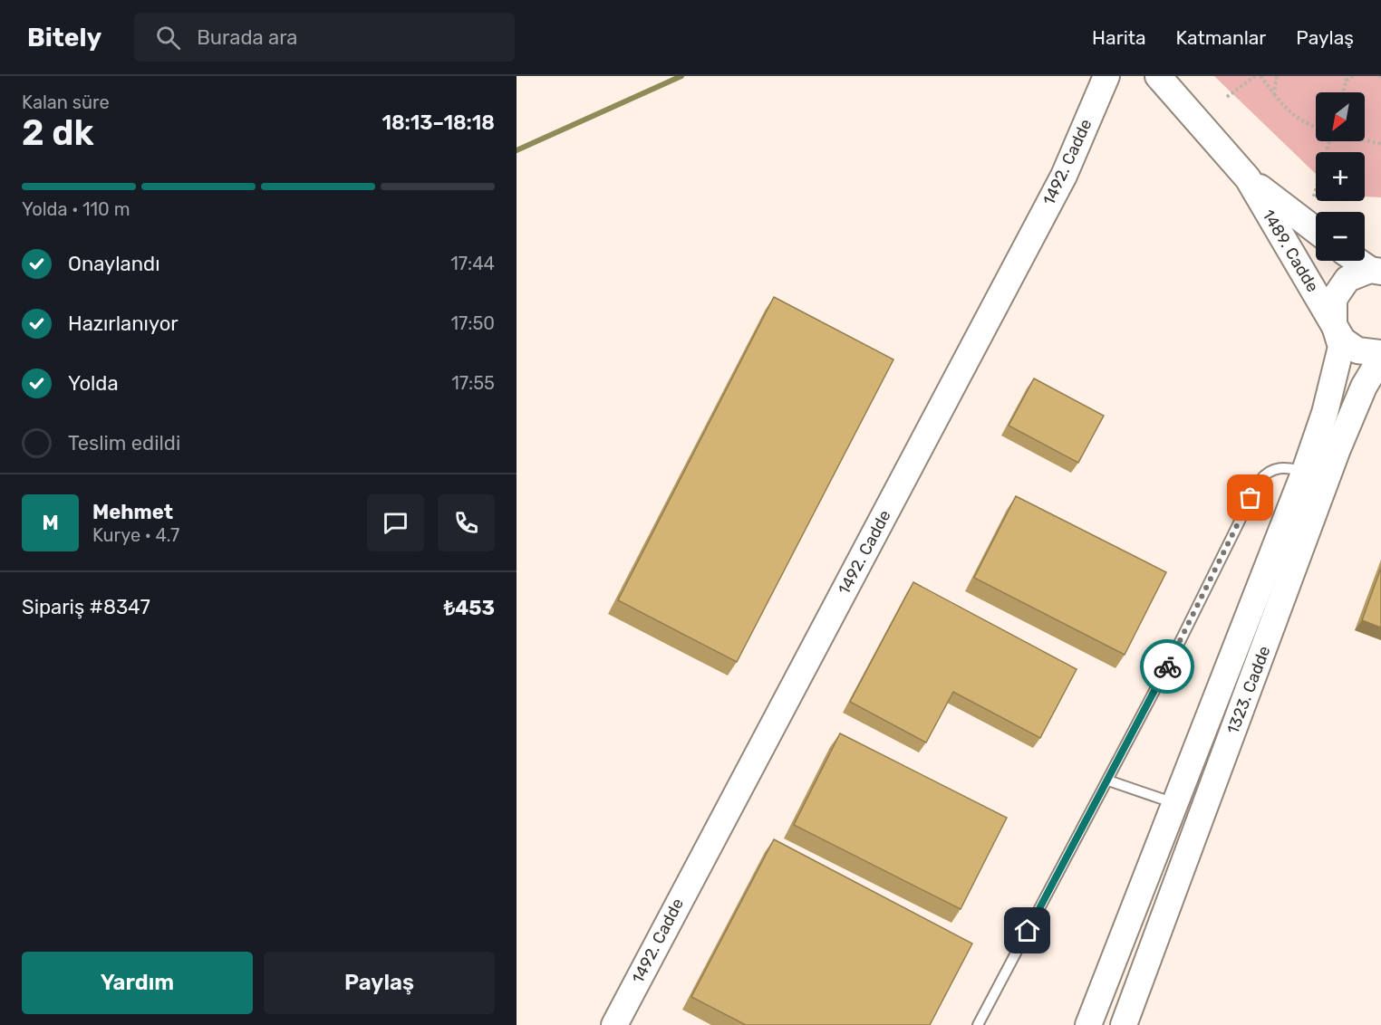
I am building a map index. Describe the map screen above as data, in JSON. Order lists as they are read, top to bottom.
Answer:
{
  "streets": {
    "main road": ["1492. Cadde", "1489. Cadde", "1323. Cadde"]
  },
  "north": "bottom left",
  "page": {
    "header": "Bitely",
    "search": "Burada ara",
    "nav": ["Harita", "Katmanlar", "Paylaş"],
    "heading": ["2 dk", "Kalan süre", "18:13–18:18"],
    "panel": [
      "Mehmet",
      "Kurye · 4.7",
      "Sipariş #8347",
      "₺453"
    ],
    "map_buttons": ["+", "−"],
    "bar": "Yolda · 110 m",
    "list": [
      ["Onaylandı", "17:44"],
      ["Hazırlanıyor", "17:50"],
      ["Yolda", "17:55"],
      "Teslim edildi"
    ],
    "round": "M",
    "buttons": ["Yardım", "Paylaş"]
  }
}
